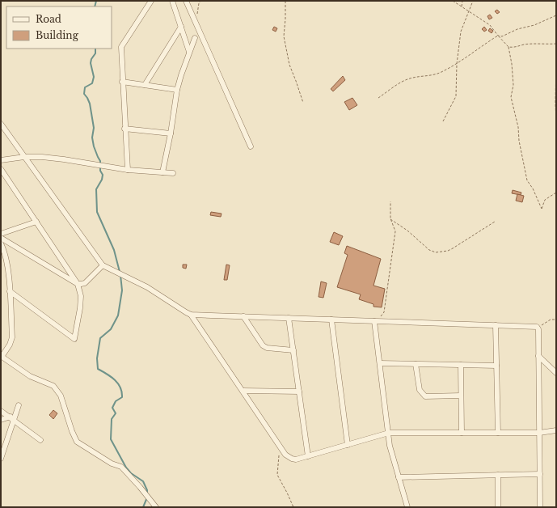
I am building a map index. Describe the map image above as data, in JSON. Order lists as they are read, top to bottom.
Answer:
{
  "legend": ["Road", "Building"]
}
